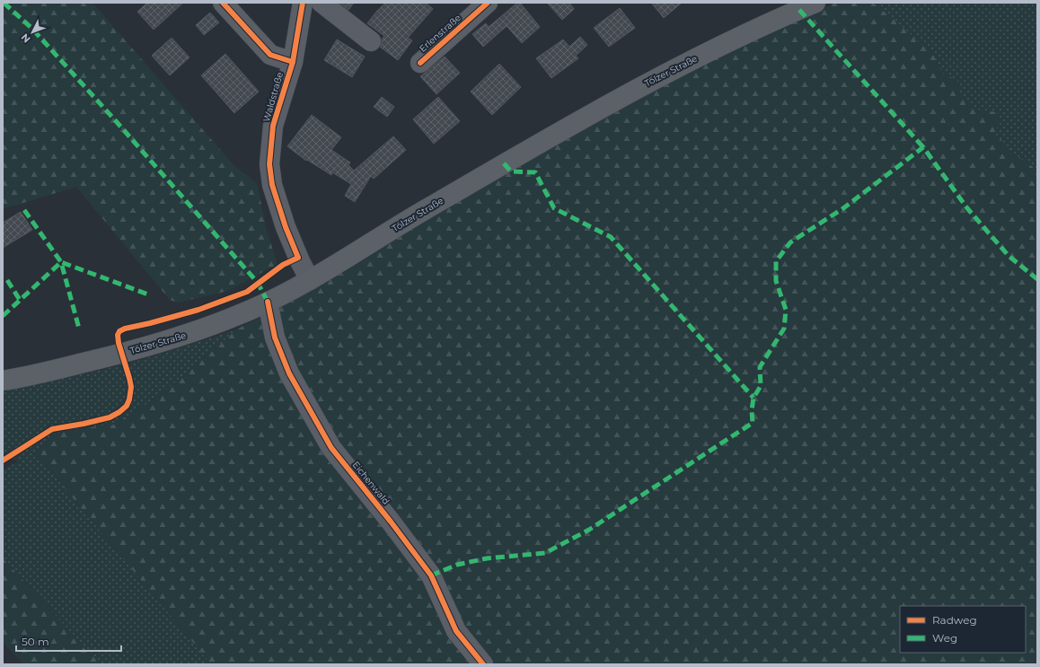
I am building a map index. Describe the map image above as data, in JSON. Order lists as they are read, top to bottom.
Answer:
{
  "streets": {
    "main road": ["Tölzer Straße"],
    "street": ["Erlenstraße", "Waldstraße", "Eichenwald"]
  },
  "crossings": [
    ["Tölzer Straße", "Waldstraße"],
    ["Tölzer Straße", "Eichenwald"]
  ],
  "legend": ["Radweg", "Weg"],
  "scale_bar": "50 m",
  "north": "bottom left"
}
